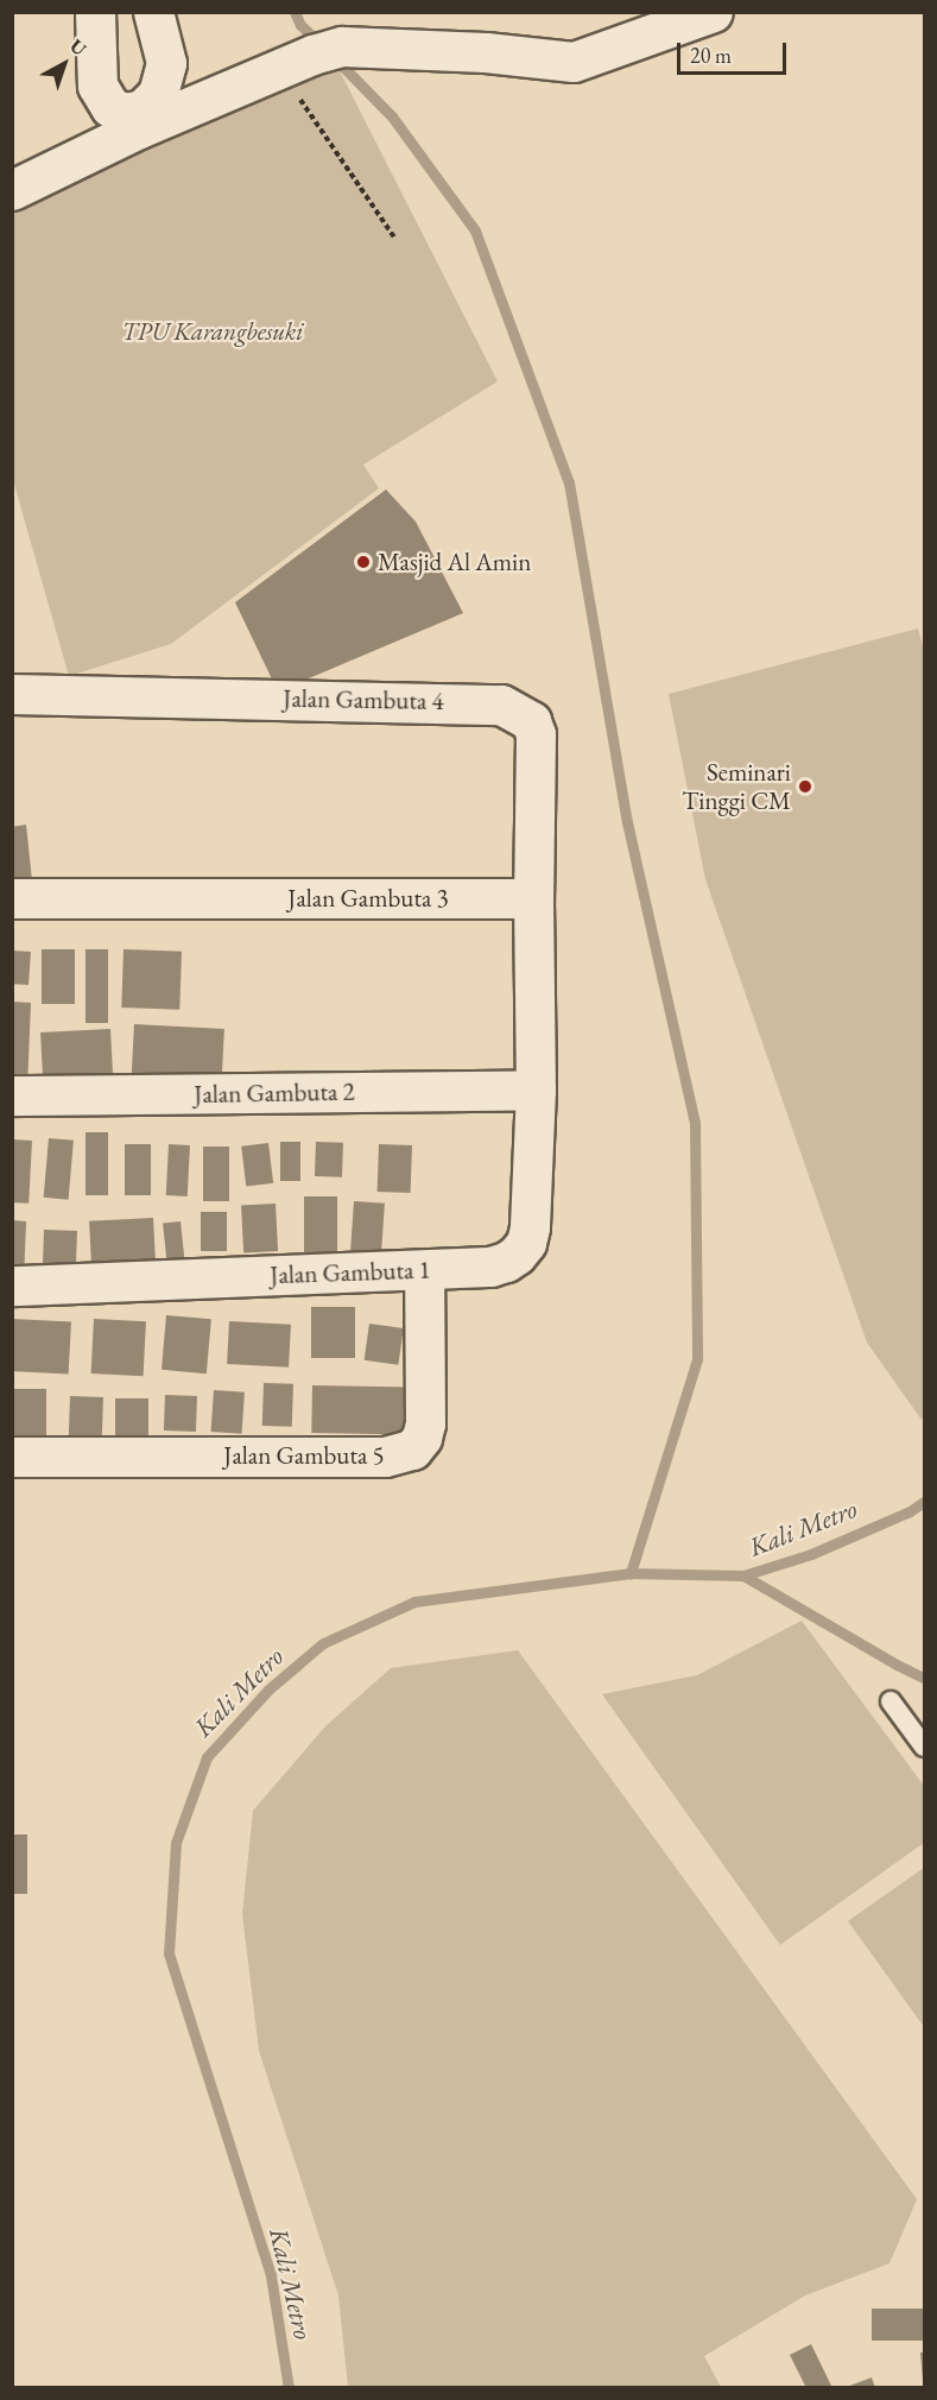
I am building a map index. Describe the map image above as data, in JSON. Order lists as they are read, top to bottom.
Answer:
{
  "streets": {
    "street": [
      "Jalan Gambuta 4",
      "Jalan Gambuta 3",
      "Jalan Gambuta 2",
      "Jalan Gambuta 1",
      "Jalan Gambuta 5"
    ]
  },
  "crossings": [
    ["Jalan Gambuta 4", "Jalan Gambuta 3"],
    ["Jalan Gambuta 2", "Jalan Gambuta 1"],
    ["Jalan Gambuta 1", "Jalan Gambuta 5"]
  ],
  "water": ["Kali Metro"],
  "parks": ["TPU Karangbesuki"],
  "places": ["Masjid Al Amin", "Seminari Tinggi CM"],
  "scale_bar": "20 m",
  "north": "top right"
}
